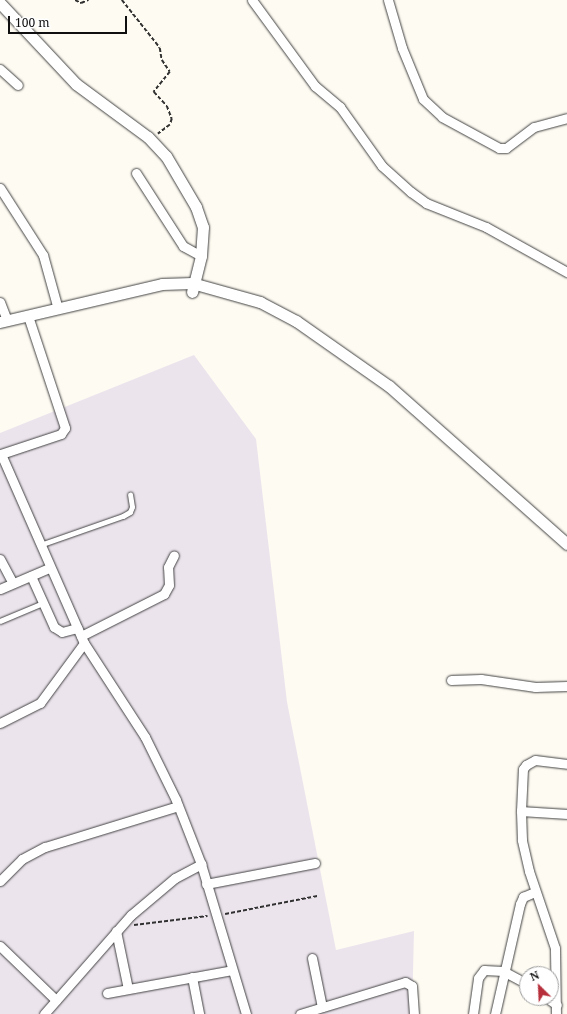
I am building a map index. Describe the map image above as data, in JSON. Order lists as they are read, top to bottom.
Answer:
{
  "scale_bar": "100 m",
  "north": "top left"
}
